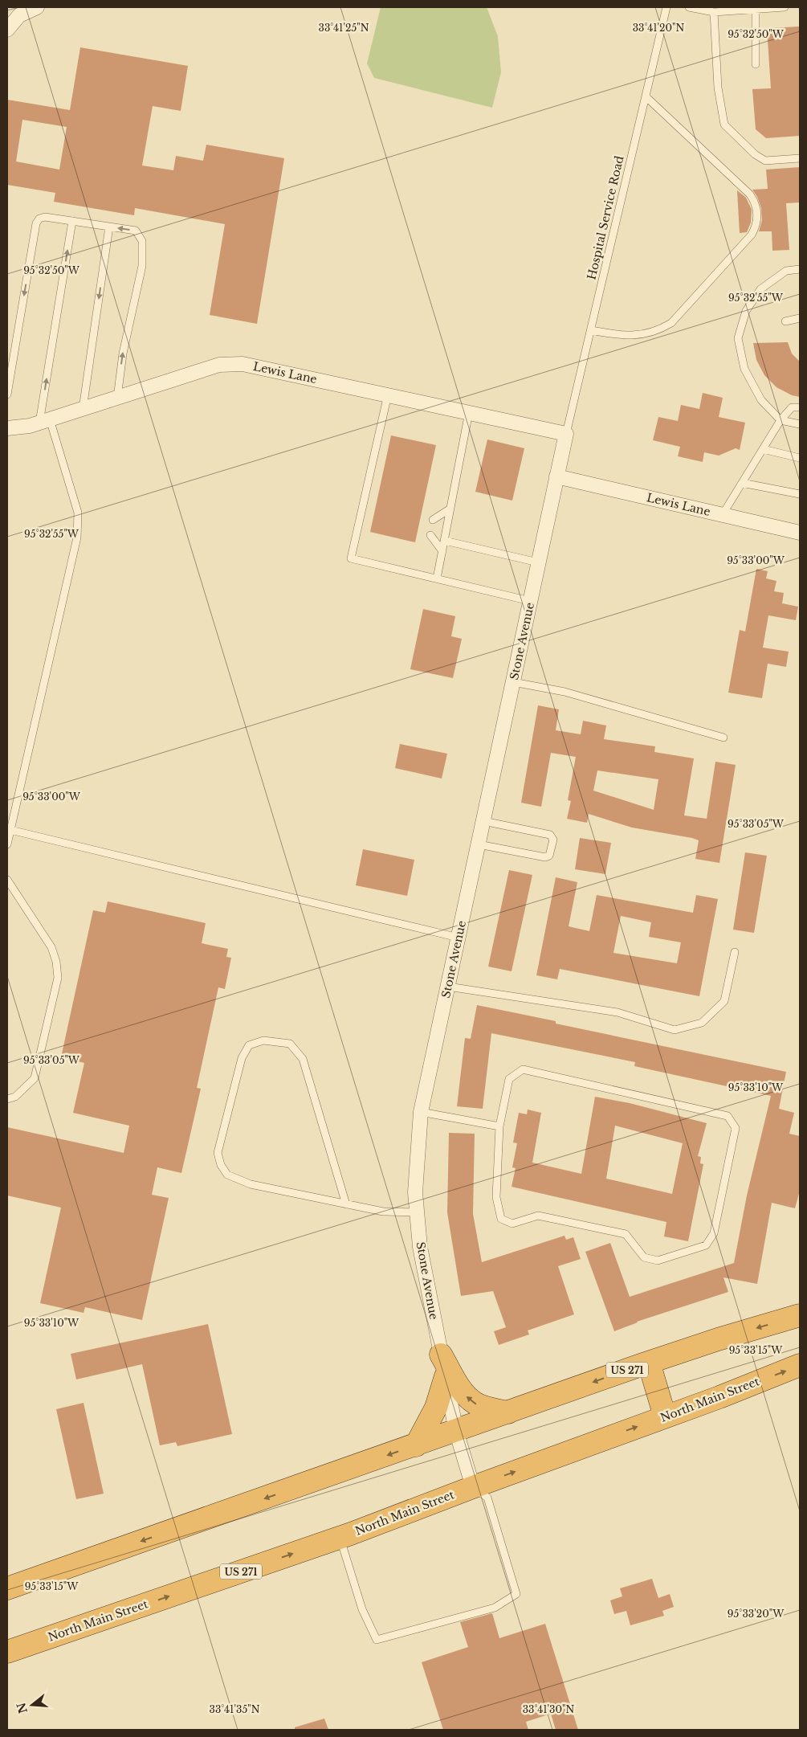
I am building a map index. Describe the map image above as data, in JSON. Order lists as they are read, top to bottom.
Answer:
{
  "streets": {
    "highway": ["US 271", "North Main Street"],
    "street": ["Lewis Lane", "Stone Avenue"],
    "lane": ["Hospital Service Road"]
  },
  "crossings": [
    ["Hospital Service Road", "Lewis Lane"],
    ["Hospital Service Road", "Stone Avenue"],
    ["Lewis Lane", "Stone Avenue"],
    ["Stone Avenue", "US 271"],
    ["Stone Avenue", "North Main Street"]
  ],
  "north": "left",
  "coordinates": [
    "33°41'25\"N",
    "33°41'20\"N",
    "95°32'50\"W",
    "95°32'55\"W",
    "95°33'00\"W",
    "95°33'05\"W",
    "95°33'10\"W",
    "95°33'15\"W",
    "95°33'20\"W",
    "33°41'35\"N",
    "33°41'30\"N"
  ]
}
